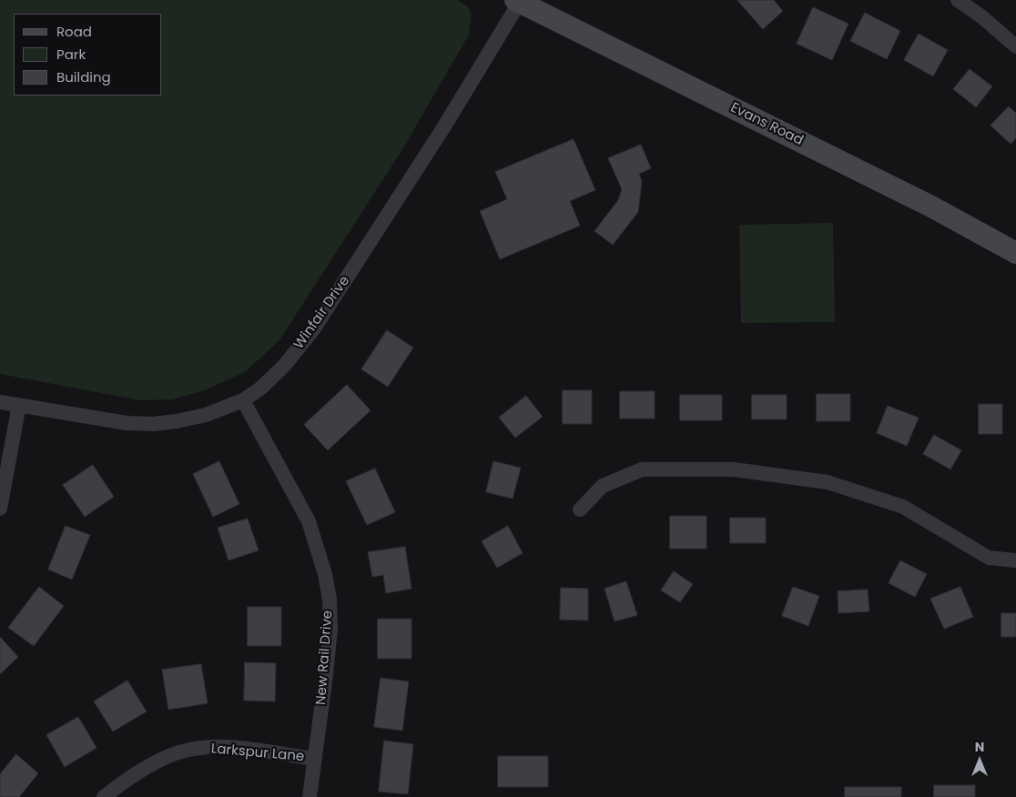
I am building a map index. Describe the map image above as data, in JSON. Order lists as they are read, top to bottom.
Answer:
{
  "streets": {
    "main road": ["Evans Road"],
    "street": ["Winfair Drive", "New Rail Drive", "Larkspur Lane"]
  },
  "crossings": [
    ["Evans Road", "Winfair Drive"],
    ["Winfair Drive", "New Rail Drive"],
    ["New Rail Drive", "Larkspur Lane"]
  ],
  "legend": ["Road", "Park", "Building"],
  "north": "top"
}
